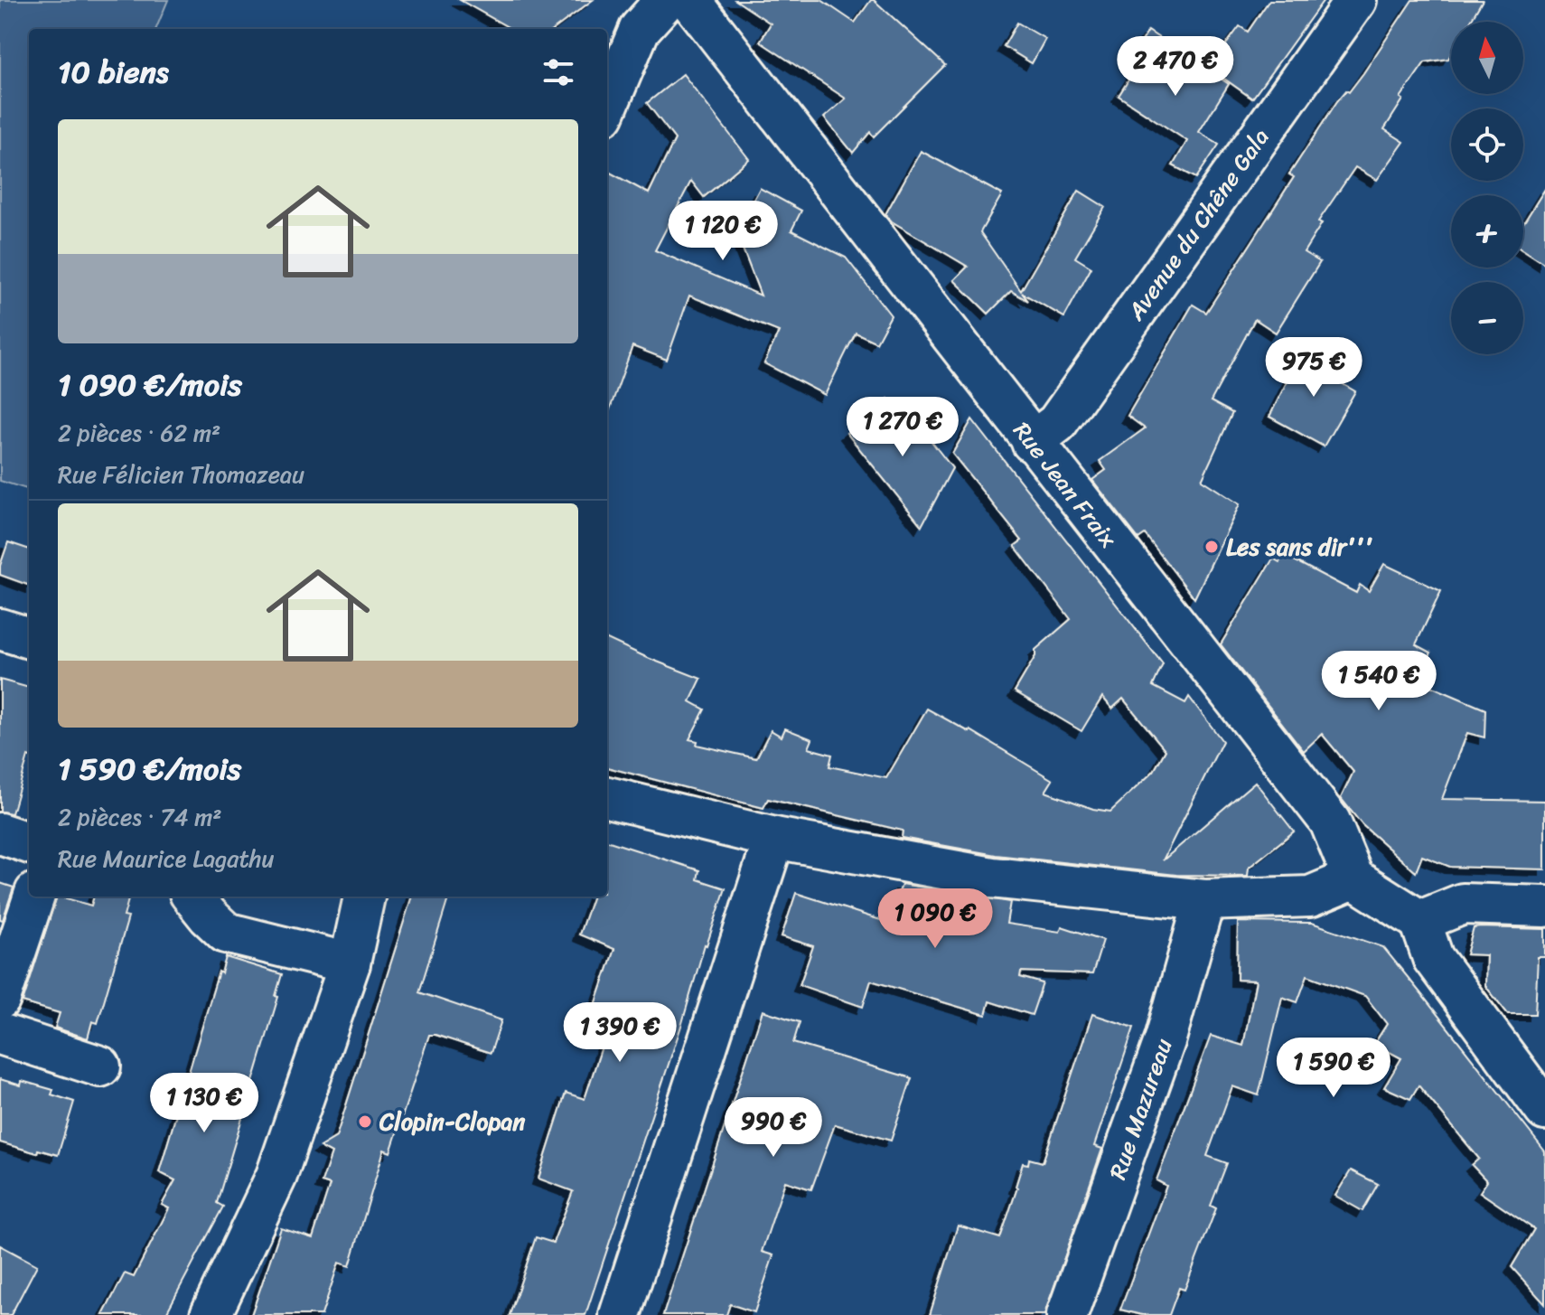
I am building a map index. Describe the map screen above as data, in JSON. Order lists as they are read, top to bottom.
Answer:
{
  "streets": {
    "street": ["Avenue du Chêne Gala", "Rue Jean Fraix", "Rue Mazureau"]
  },
  "crossings": [
    ["Avenue du Chêne Gala", "Rue Jean Fraix"]
  ],
  "places": ["Les sans dir'''", "Clopin-Clopan"],
  "north": "top",
  "page": {
    "map_buttons": ["+", "−"],
    "heading": "10 biens",
    "price": [
      "2 470 €",
      "1 120 €",
      "975 €",
      "1 270 €",
      "1 540 €",
      "1 090 €",
      "1 390 €",
      "1 590 €",
      "1 130 €",
      "990 €"
    ],
    "list": [
      {
        "name": "1 090 €/mois",
        "note": "2 pièces · 62 m² · Rue Félicien Thomazeau"
      },
      {
        "name": "1 590 €/mois",
        "note": "2 pièces · 74 m² · Rue Maurice Lagathu"
      }
    ]
  }
}
